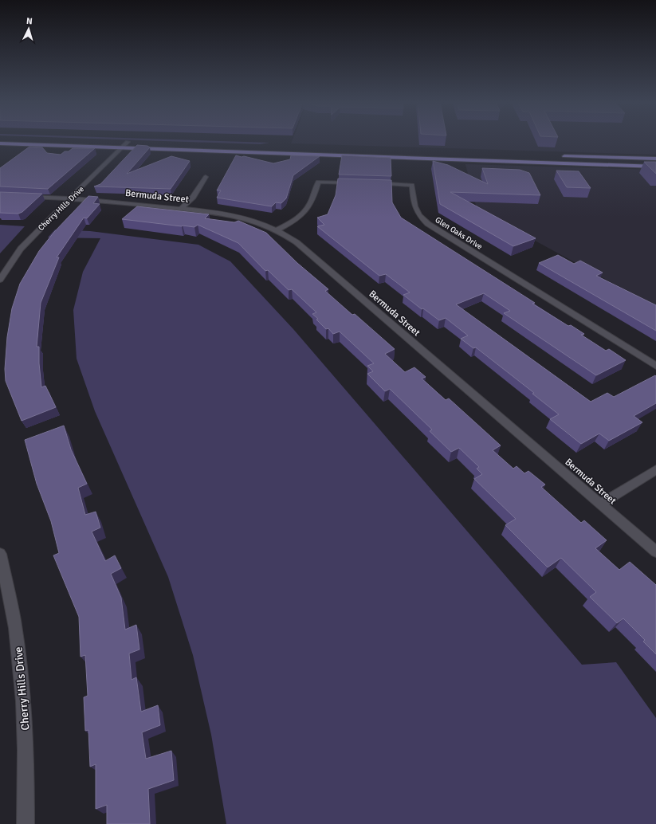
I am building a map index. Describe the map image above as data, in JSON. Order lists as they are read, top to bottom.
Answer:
{
  "streets": {
    "street": ["Bermuda Street", "Cherry Hills Drive", "Glen Oaks Drive"]
  },
  "crossings": [
    ["Bermuda Street", "Cherry Hills Drive"]
  ],
  "north": "top"
}
